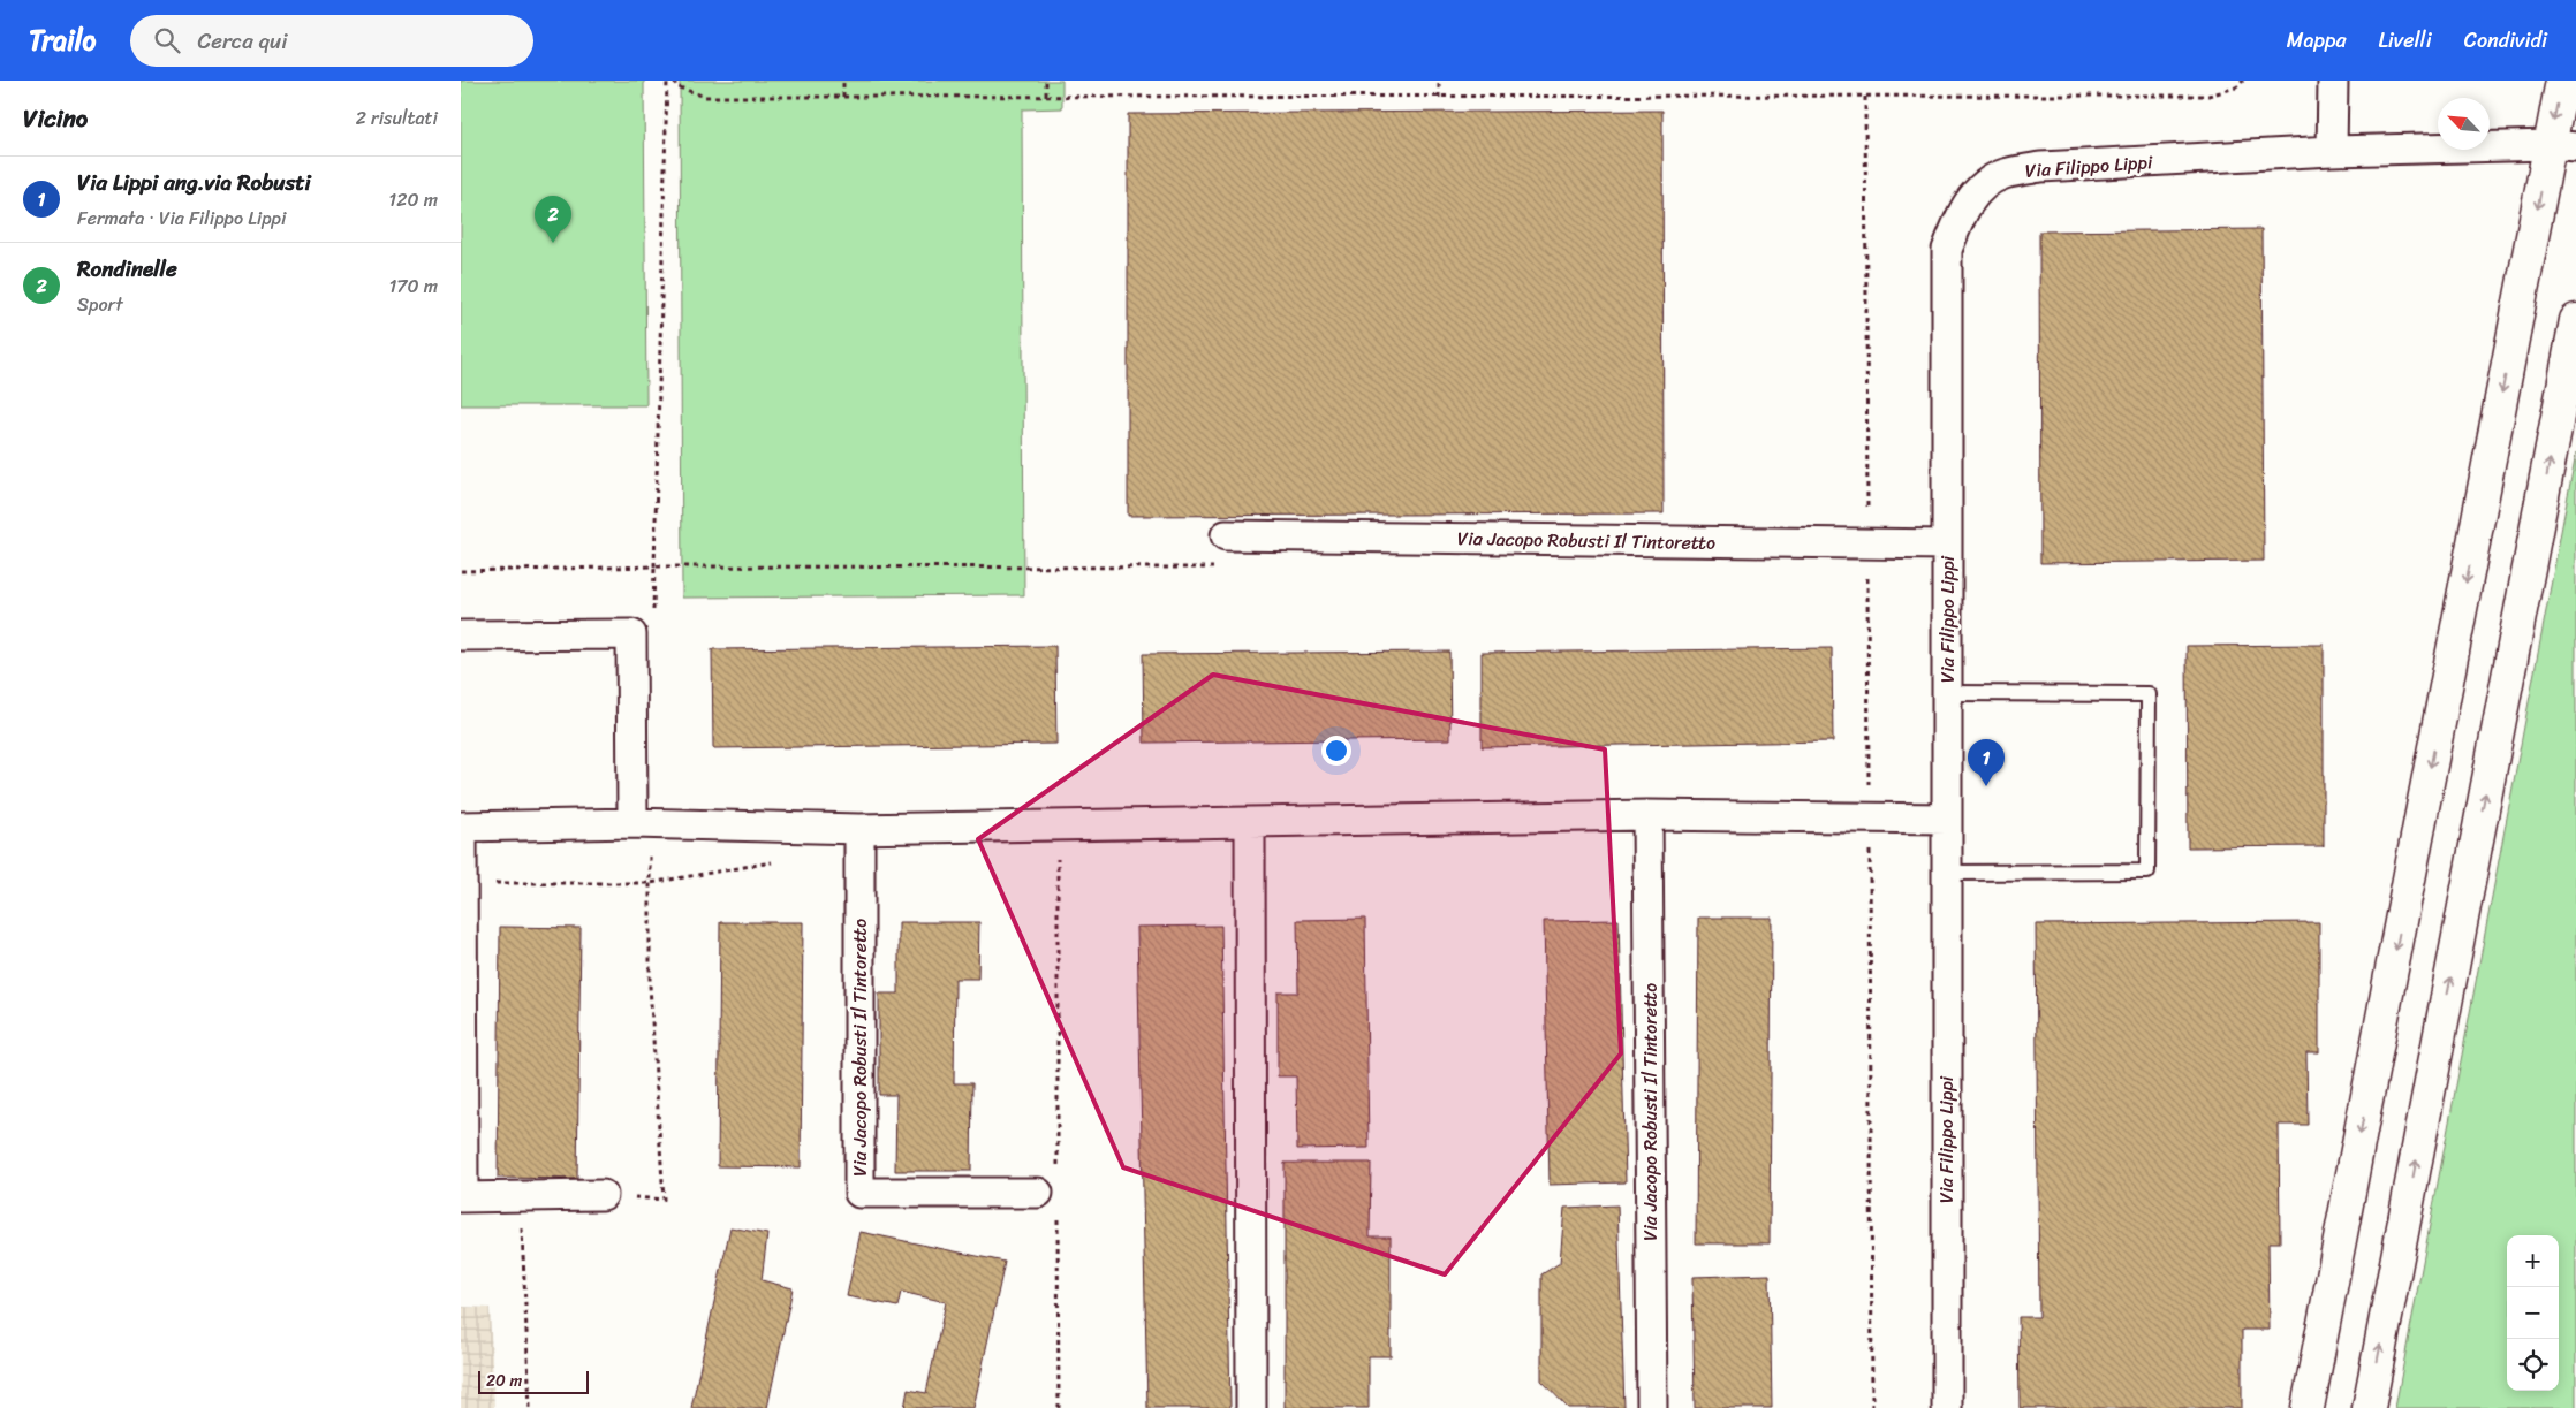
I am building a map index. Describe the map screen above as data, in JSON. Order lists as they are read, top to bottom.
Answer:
{
  "streets": {
    "street": ["Via Filippo Lippi", "Via Jacopo Robusti Il Tintoretto"]
  },
  "crossings": [
    ["Via Filippo Lippi", "Via Jacopo Robusti Il Tintoretto"]
  ],
  "scale_bar": "20 m",
  "north": "top left",
  "page": {
    "header": "Trailo",
    "search": "Cerca qui",
    "nav": ["Mappa", "Livelli", "Condividi"],
    "heading": ["Vicino", "2 risultati"],
    "list": [
      {
        "mark": "1",
        "name": "Via Lippi ang.via Robusti",
        "note": "Fermata · Via Filippo Lippi",
        "value": "120 m"
      },
      {
        "mark": "2",
        "name": "Rondinelle",
        "note": "Sport",
        "value": "170 m"
      }
    ],
    "pins": ["2", "1"],
    "map_buttons": ["+", "−"],
    "scale": "20 m"
  }
}
